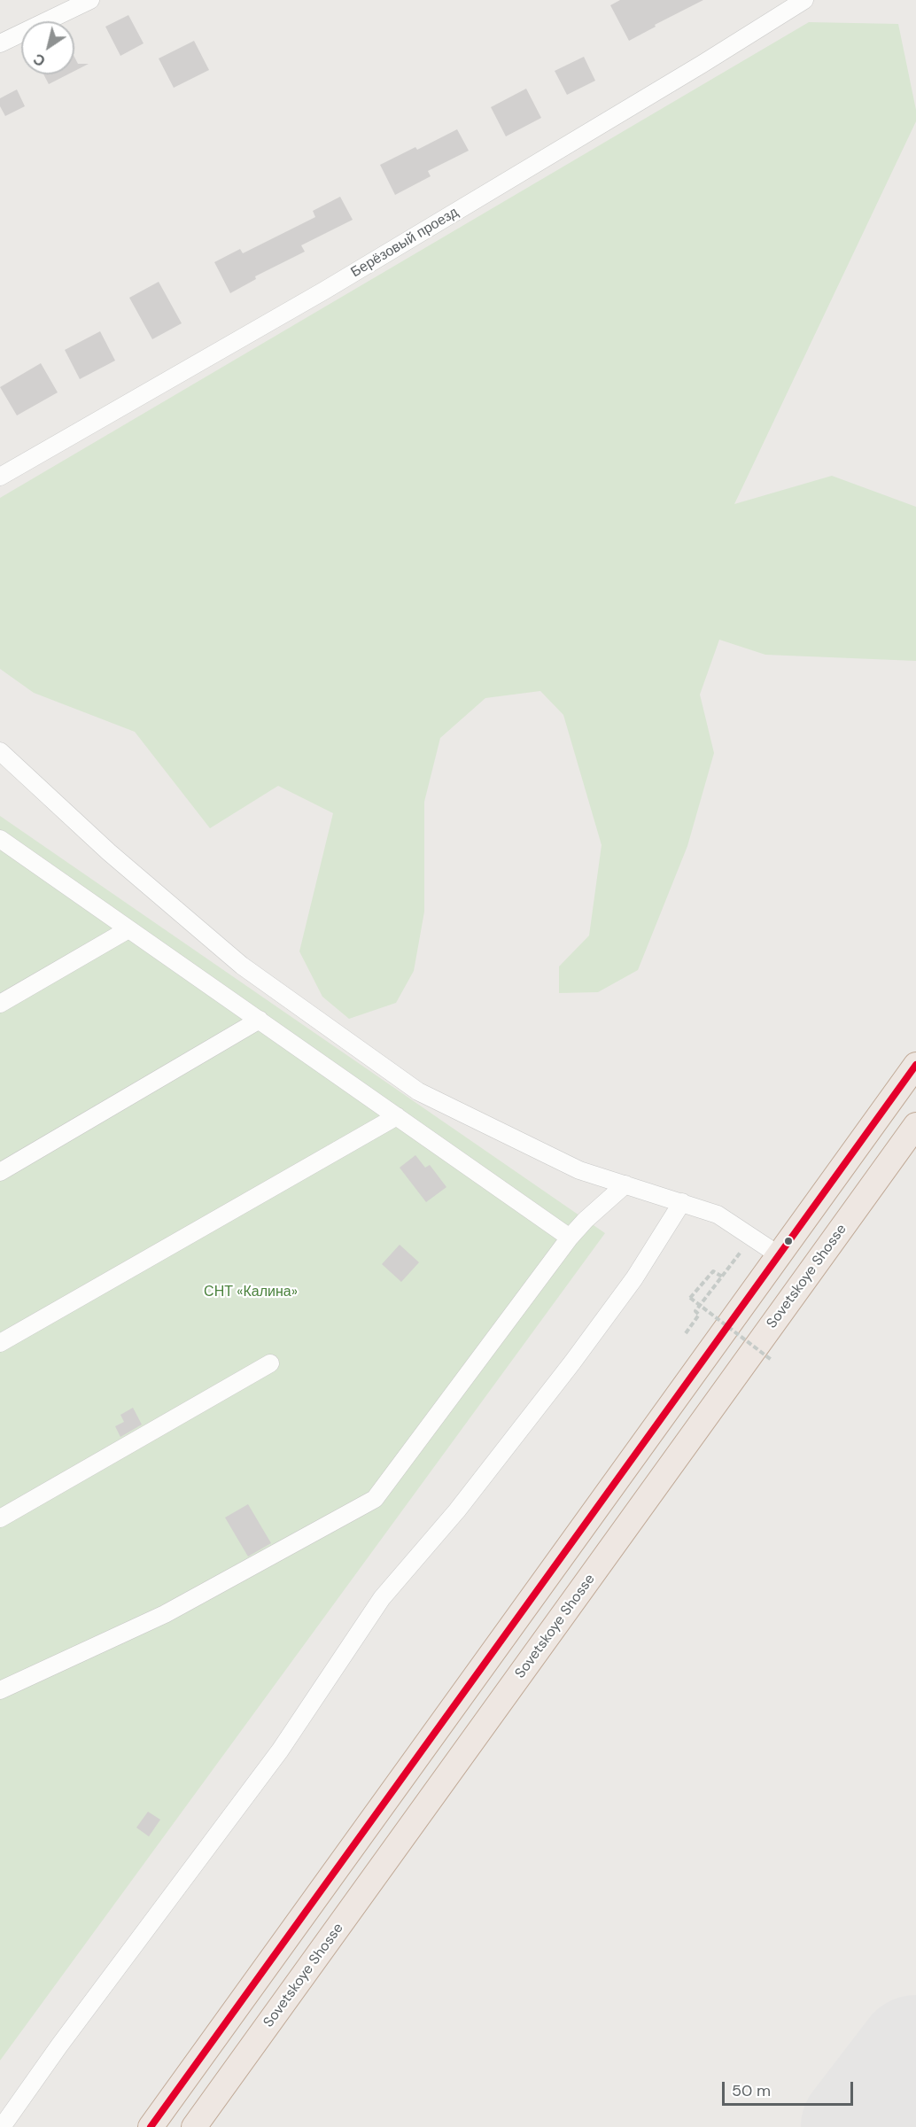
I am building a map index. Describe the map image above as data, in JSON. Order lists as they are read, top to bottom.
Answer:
{
  "streets": {
    "highway": ["Sovetskoye Shosse"],
    "street": ["Берёзовый проезд"]
  },
  "parks": ["СНТ «Калина»"],
  "scale_bar": "50 m",
  "north": "bottom left"
}
